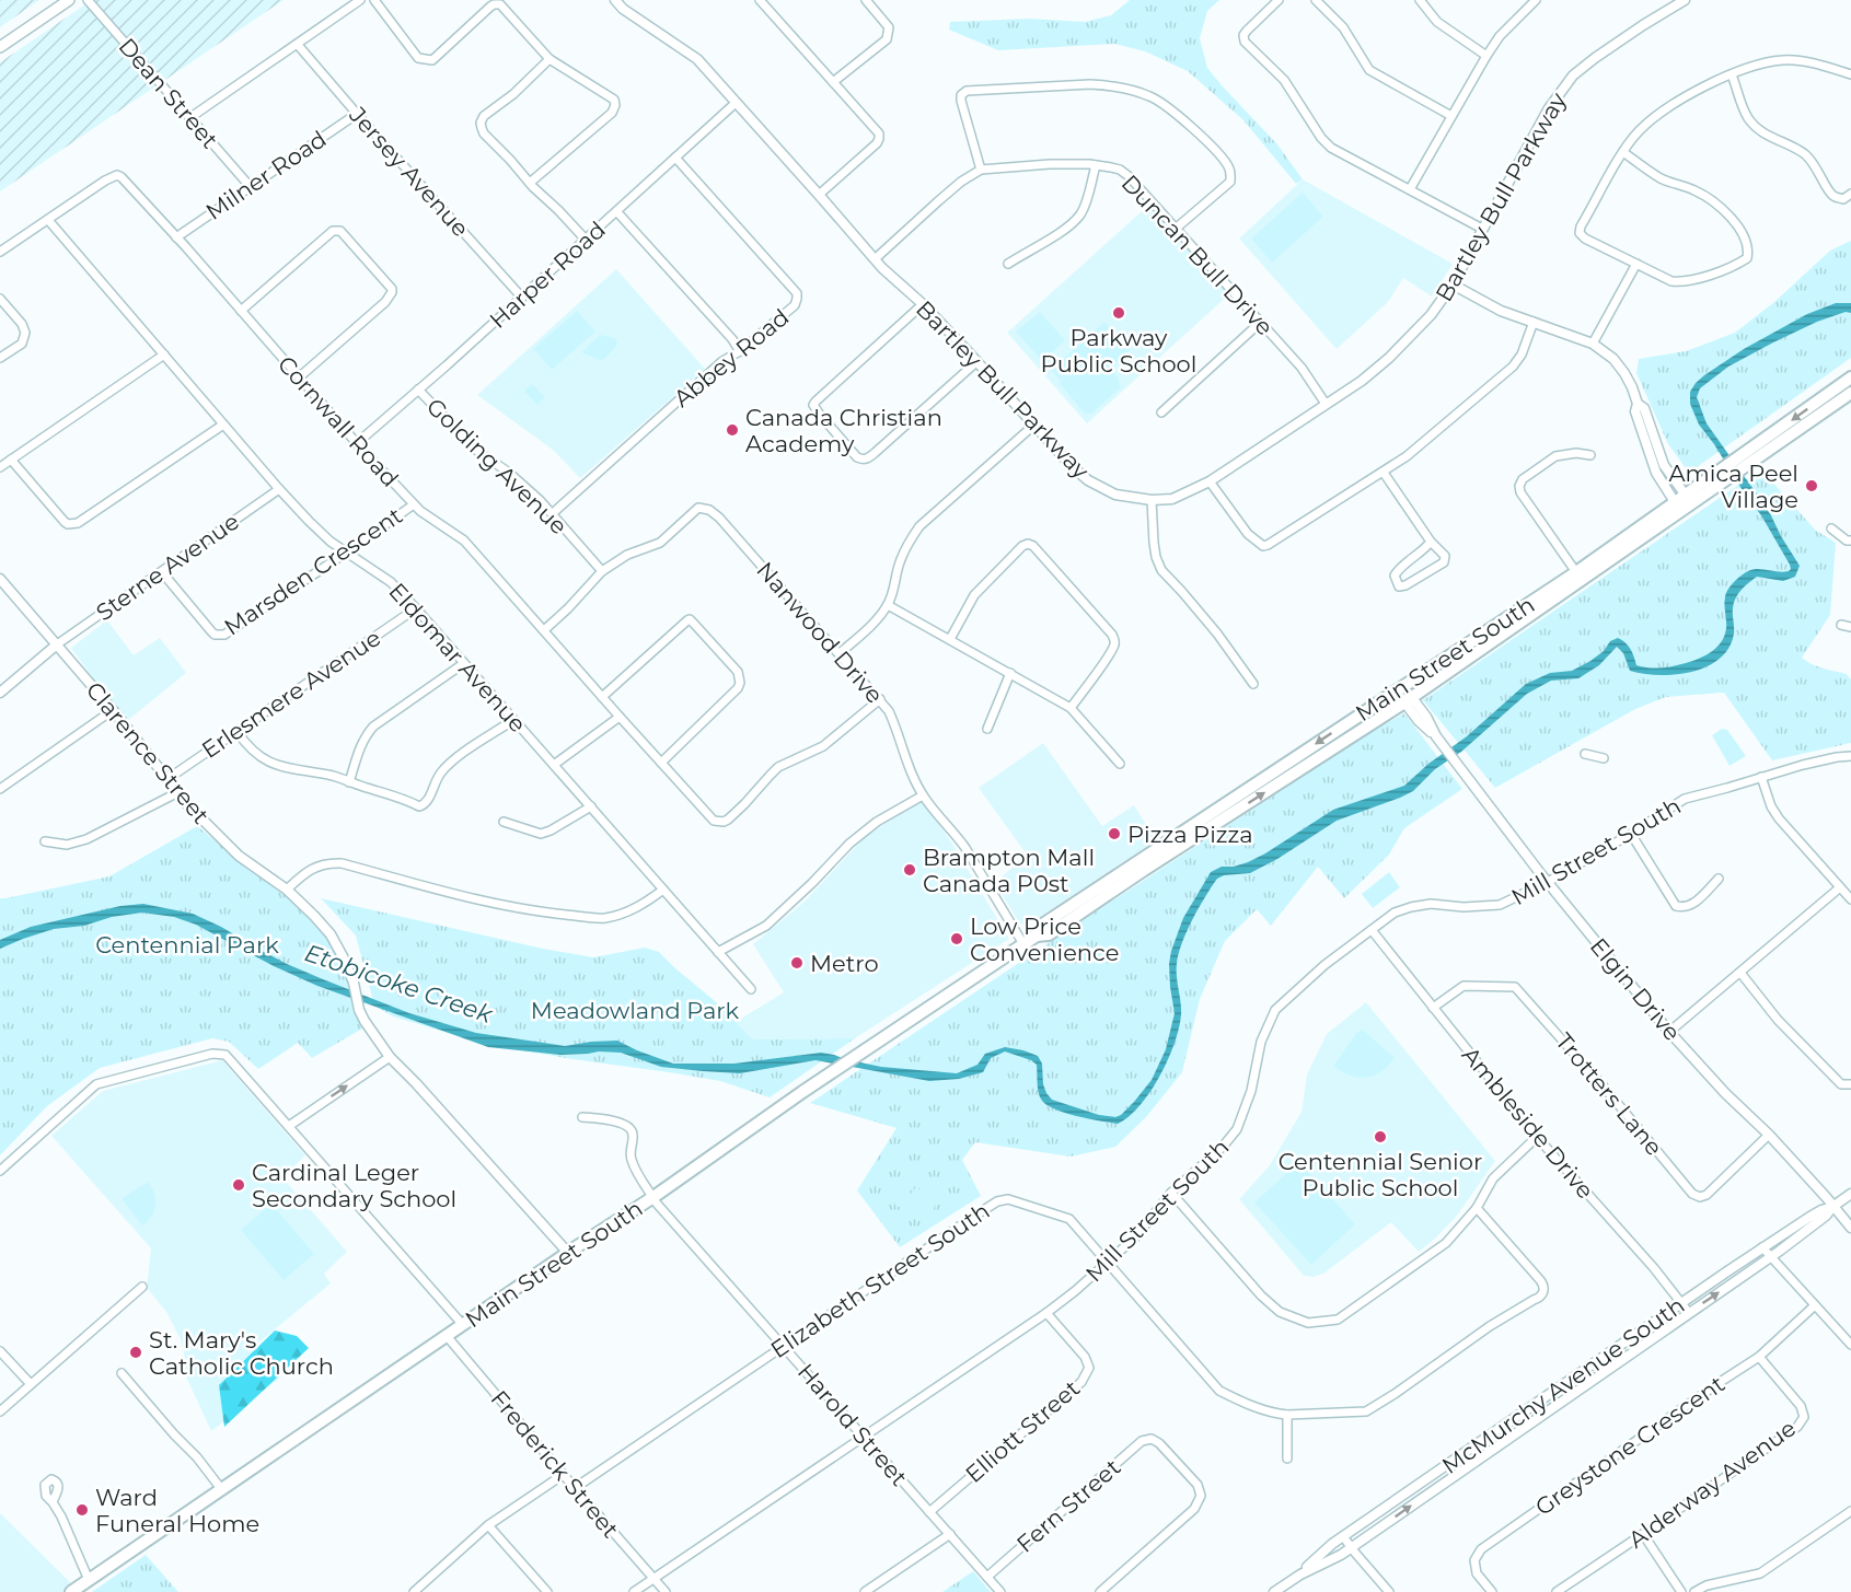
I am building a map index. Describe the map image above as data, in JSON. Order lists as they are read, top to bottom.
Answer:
{
  "streets": {
    "main road": ["Main Street South"],
    "street": [
      "Dean Street",
      "Jersey Avenue",
      "Milner Road",
      "Bartley Bull Parkway",
      "Duncan Bull Drive",
      "Harper Road",
      "Abbey Road",
      "Cornwall Road",
      "Golding Avenue",
      "Sterne Avenue",
      "Marsden Crescent",
      "Nanwood Drive",
      "Eldomar Avenue",
      "Erlesmere Avenue",
      "Clarence Street",
      "Mill Street South",
      "Elgin Drive",
      "Trotters Lane",
      "Ambleside Drive",
      "Elizabeth Street South",
      "McMurchy Avenue South",
      "Harold Street",
      "Elliott Street",
      "Greystone Crescent",
      "Frederick Street",
      "Alderway Avenue",
      "Fern Street"
    ]
  },
  "crossings": [
    ["Dean Street", "Milner Road"],
    ["Jersey Avenue", "Milner Road"],
    ["Jersey Avenue", "Harper Road"],
    ["Milner Road", "Cornwall Road"],
    ["Bartley Bull Parkway", "Duncan Bull Drive"],
    ["Bartley Bull Parkway", "Harper Road"],
    ["Harper Road", "Abbey Road"],
    ["Harper Road", "Cornwall Road"],
    ["Harper Road", "Golding Avenue"],
    ["Abbey Road", "Golding Avenue"],
    ["Cornwall Road", "Marsden Crescent"],
    ["Cornwall Road", "Nanwood Drive"],
    ["Cornwall Road", "Eldomar Avenue"],
    ["Golding Avenue", "Nanwood Drive"],
    ["Sterne Avenue", "Marsden Crescent"],
    ["Sterne Avenue", "Eldomar Avenue"],
    ["Sterne Avenue", "Clarence Street"],
    ["Marsden Crescent", "Eldomar Avenue"],
    ["Nanwood Drive", "Main Street South"],
    ["Eldomar Avenue", "Erlesmere Avenue"],
    ["Main Street South", "Clarence Street"],
    ["Main Street South", "Elgin Drive"],
    ["Main Street South", "Harold Street"],
    ["Main Street South", "Frederick Street"],
    ["Erlesmere Avenue", "Clarence Street"],
    ["Mill Street South", "Elgin Drive"],
    ["Mill Street South", "Ambleside Drive"],
    ["Mill Street South", "Elizabeth Street South"],
    ["Mill Street South", "Harold Street"],
    ["Mill Street South", "Elliott Street"],
    ["Mill Street South", "Frederick Street"],
    ["Elgin Drive", "Trotters Lane"],
    ["Elgin Drive", "McMurchy Avenue South"],
    ["Trotters Lane", "Ambleside Drive"],
    ["Ambleside Drive", "McMurchy Avenue South"],
    ["Elizabeth Street South", "Harold Street"],
    ["Elizabeth Street South", "Frederick Street"],
    ["Harold Street", "Elliott Street"],
    ["Harold Street", "Fern Street"],
    ["Greystone Crescent", "Alderway Avenue"]
  ],
  "water": ["Etobicoke Creek"],
  "parks": ["Centennial Park", "Meadowland Park"],
  "places": [
    "Parkway Public School",
    "Canada Christian Academy",
    "Amica Peel Village",
    "Pizza Pizza",
    "Brampton Mall Canada P0st",
    "Low Price Convenience",
    "Metro",
    "Centennial Senior Public School",
    "Cardinal Leger Secondary School",
    "St. Mary's Catholic Church",
    "Ward Funeral Home"
  ]
}
